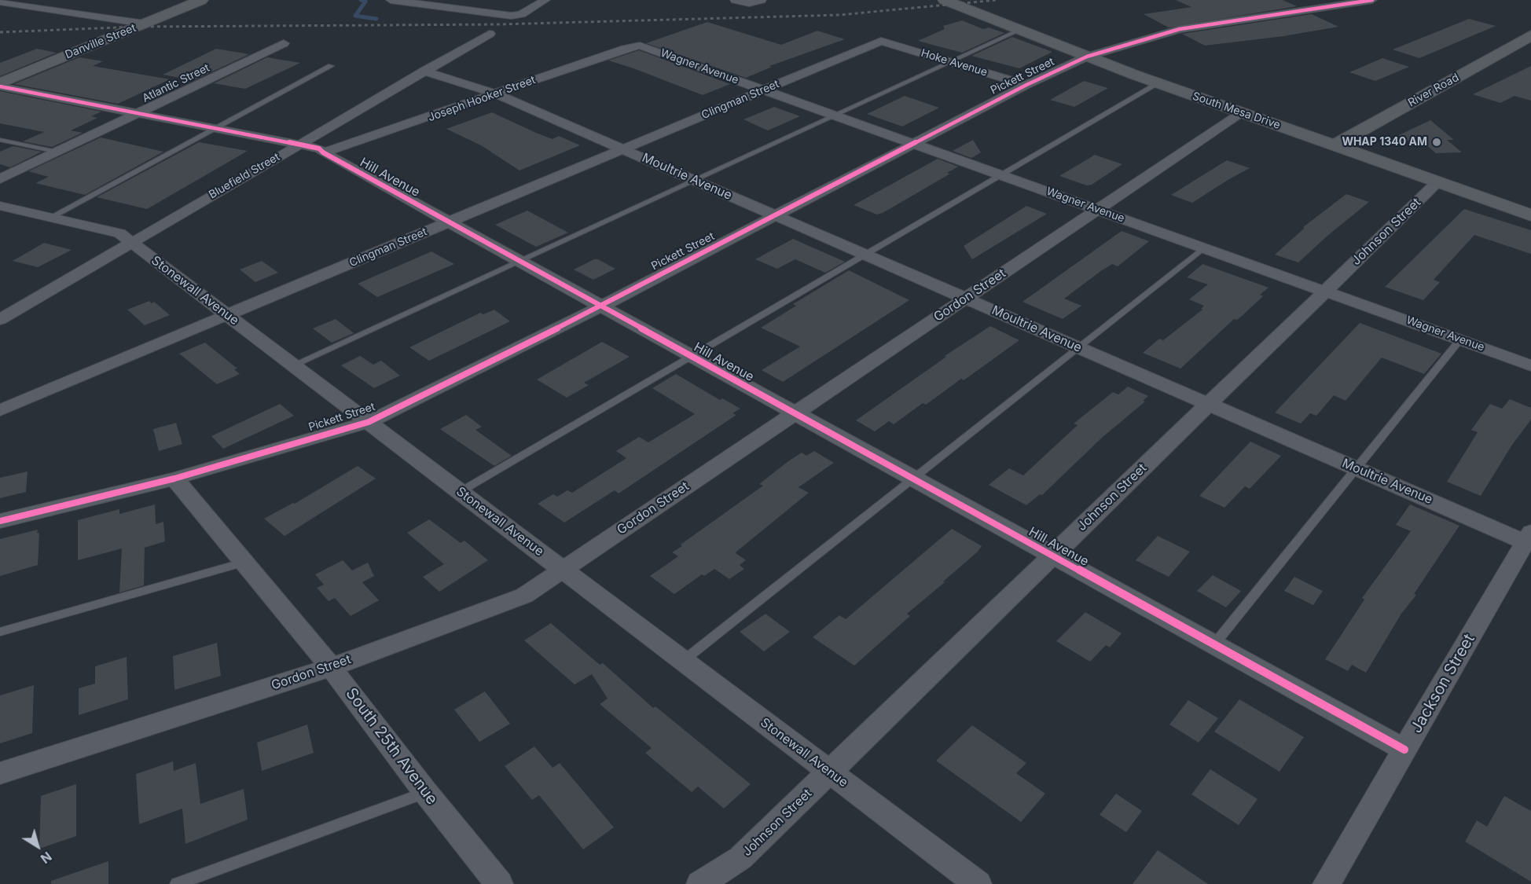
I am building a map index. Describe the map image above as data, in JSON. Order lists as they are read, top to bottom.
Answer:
{
  "streets": {
    "street": [
      "Danville Street",
      "Hoke Avenue",
      "Wagner Avenue",
      "Pickett Street",
      "Atlantic Street",
      "River Road",
      "Joseph Hooker Street",
      "Clingman Street",
      "South Mesa Drive",
      "Bluefield Street",
      "Moultrie Avenue",
      "Hill Avenue",
      "Johnson Street",
      "Stonewall Avenue",
      "Gordon Street",
      "Jackson Street",
      "South 25th Avenue"
    ]
  },
  "crossings": [
    ["Danville Street", "Hill Avenue"],
    ["Hoke Avenue", "Pickett Street"],
    ["Hoke Avenue", "Clingman Street"],
    ["Wagner Avenue", "Pickett Street"],
    ["Wagner Avenue", "Joseph Hooker Street"],
    ["Wagner Avenue", "Clingman Street"],
    ["Wagner Avenue", "Johnson Street"],
    ["Wagner Avenue", "Gordon Street"],
    ["Pickett Street", "South Mesa Drive"],
    ["Pickett Street", "Moultrie Avenue"],
    ["Pickett Street", "Hill Avenue"],
    ["Pickett Street", "Stonewall Avenue"],
    ["Pickett Street", "South 25th Avenue"],
    ["Atlantic Street", "Hill Avenue"],
    ["River Road", "South Mesa Drive"],
    ["Joseph Hooker Street", "Moultrie Avenue"],
    ["Joseph Hooker Street", "Hill Avenue"],
    ["Clingman Street", "Moultrie Avenue"],
    ["Clingman Street", "Hill Avenue"],
    ["Clingman Street", "Stonewall Avenue"],
    ["South Mesa Drive", "Johnson Street"],
    ["South Mesa Drive", "Gordon Street"],
    ["Bluefield Street", "Moultrie Avenue"],
    ["Bluefield Street", "Hill Avenue"],
    ["Bluefield Street", "Stonewall Avenue"],
    ["Moultrie Avenue", "Johnson Street"],
    ["Moultrie Avenue", "Gordon Street"],
    ["Moultrie Avenue", "Jackson Street"],
    ["Hill Avenue", "Johnson Street"],
    ["Hill Avenue", "Gordon Street"],
    ["Hill Avenue", "Jackson Street"],
    ["Johnson Street", "Stonewall Avenue"],
    ["Stonewall Avenue", "Gordon Street"],
    ["Gordon Street", "South 25th Avenue"]
  ],
  "places": ["WHAP 1340 AM"],
  "north": "bottom right"
}
